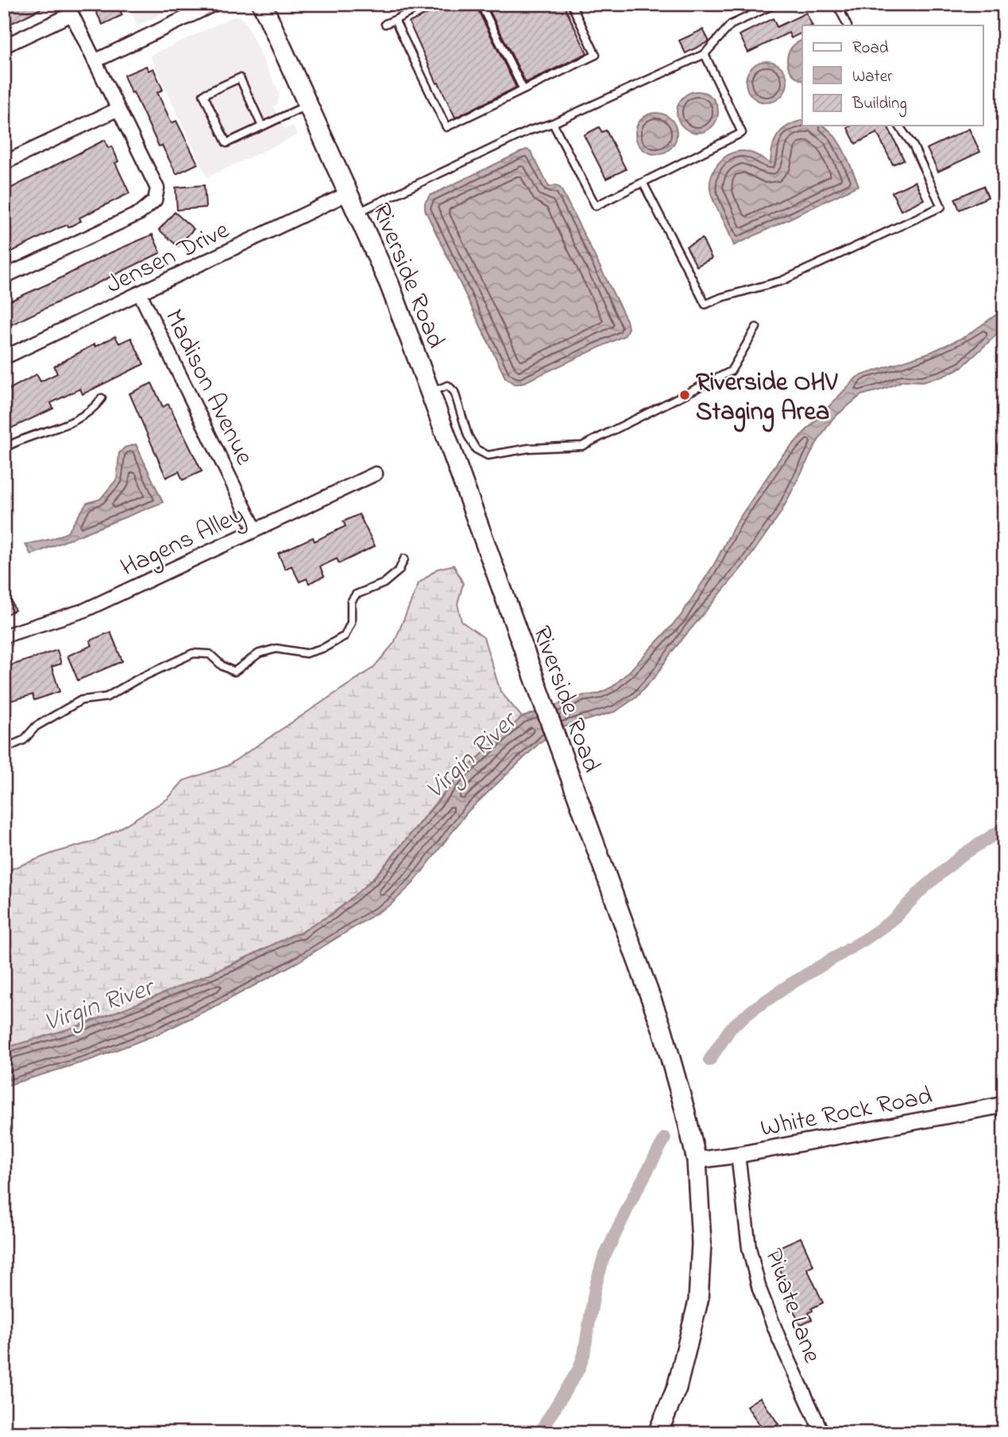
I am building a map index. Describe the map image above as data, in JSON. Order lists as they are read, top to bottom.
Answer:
{
  "streets": {
    "main road": ["Riverside Road"],
    "street": [
      "Jensen Drive",
      "Madison Avenue",
      "Hagens Alley",
      "White Rock Road",
      "Piuate Lane"
    ]
  },
  "crossings": [
    ["Jensen Drive", "Riverside Road"],
    ["Jensen Drive", "Madison Avenue"],
    ["Riverside Road", "White Rock Road"],
    ["Madison Avenue", "Hagens Alley"],
    ["White Rock Road", "Piuate Lane"]
  ],
  "water": ["Virgin River"],
  "places": ["Riverside OHV Staging Area"],
  "legend": ["Road", "Water", "Building"]
}
